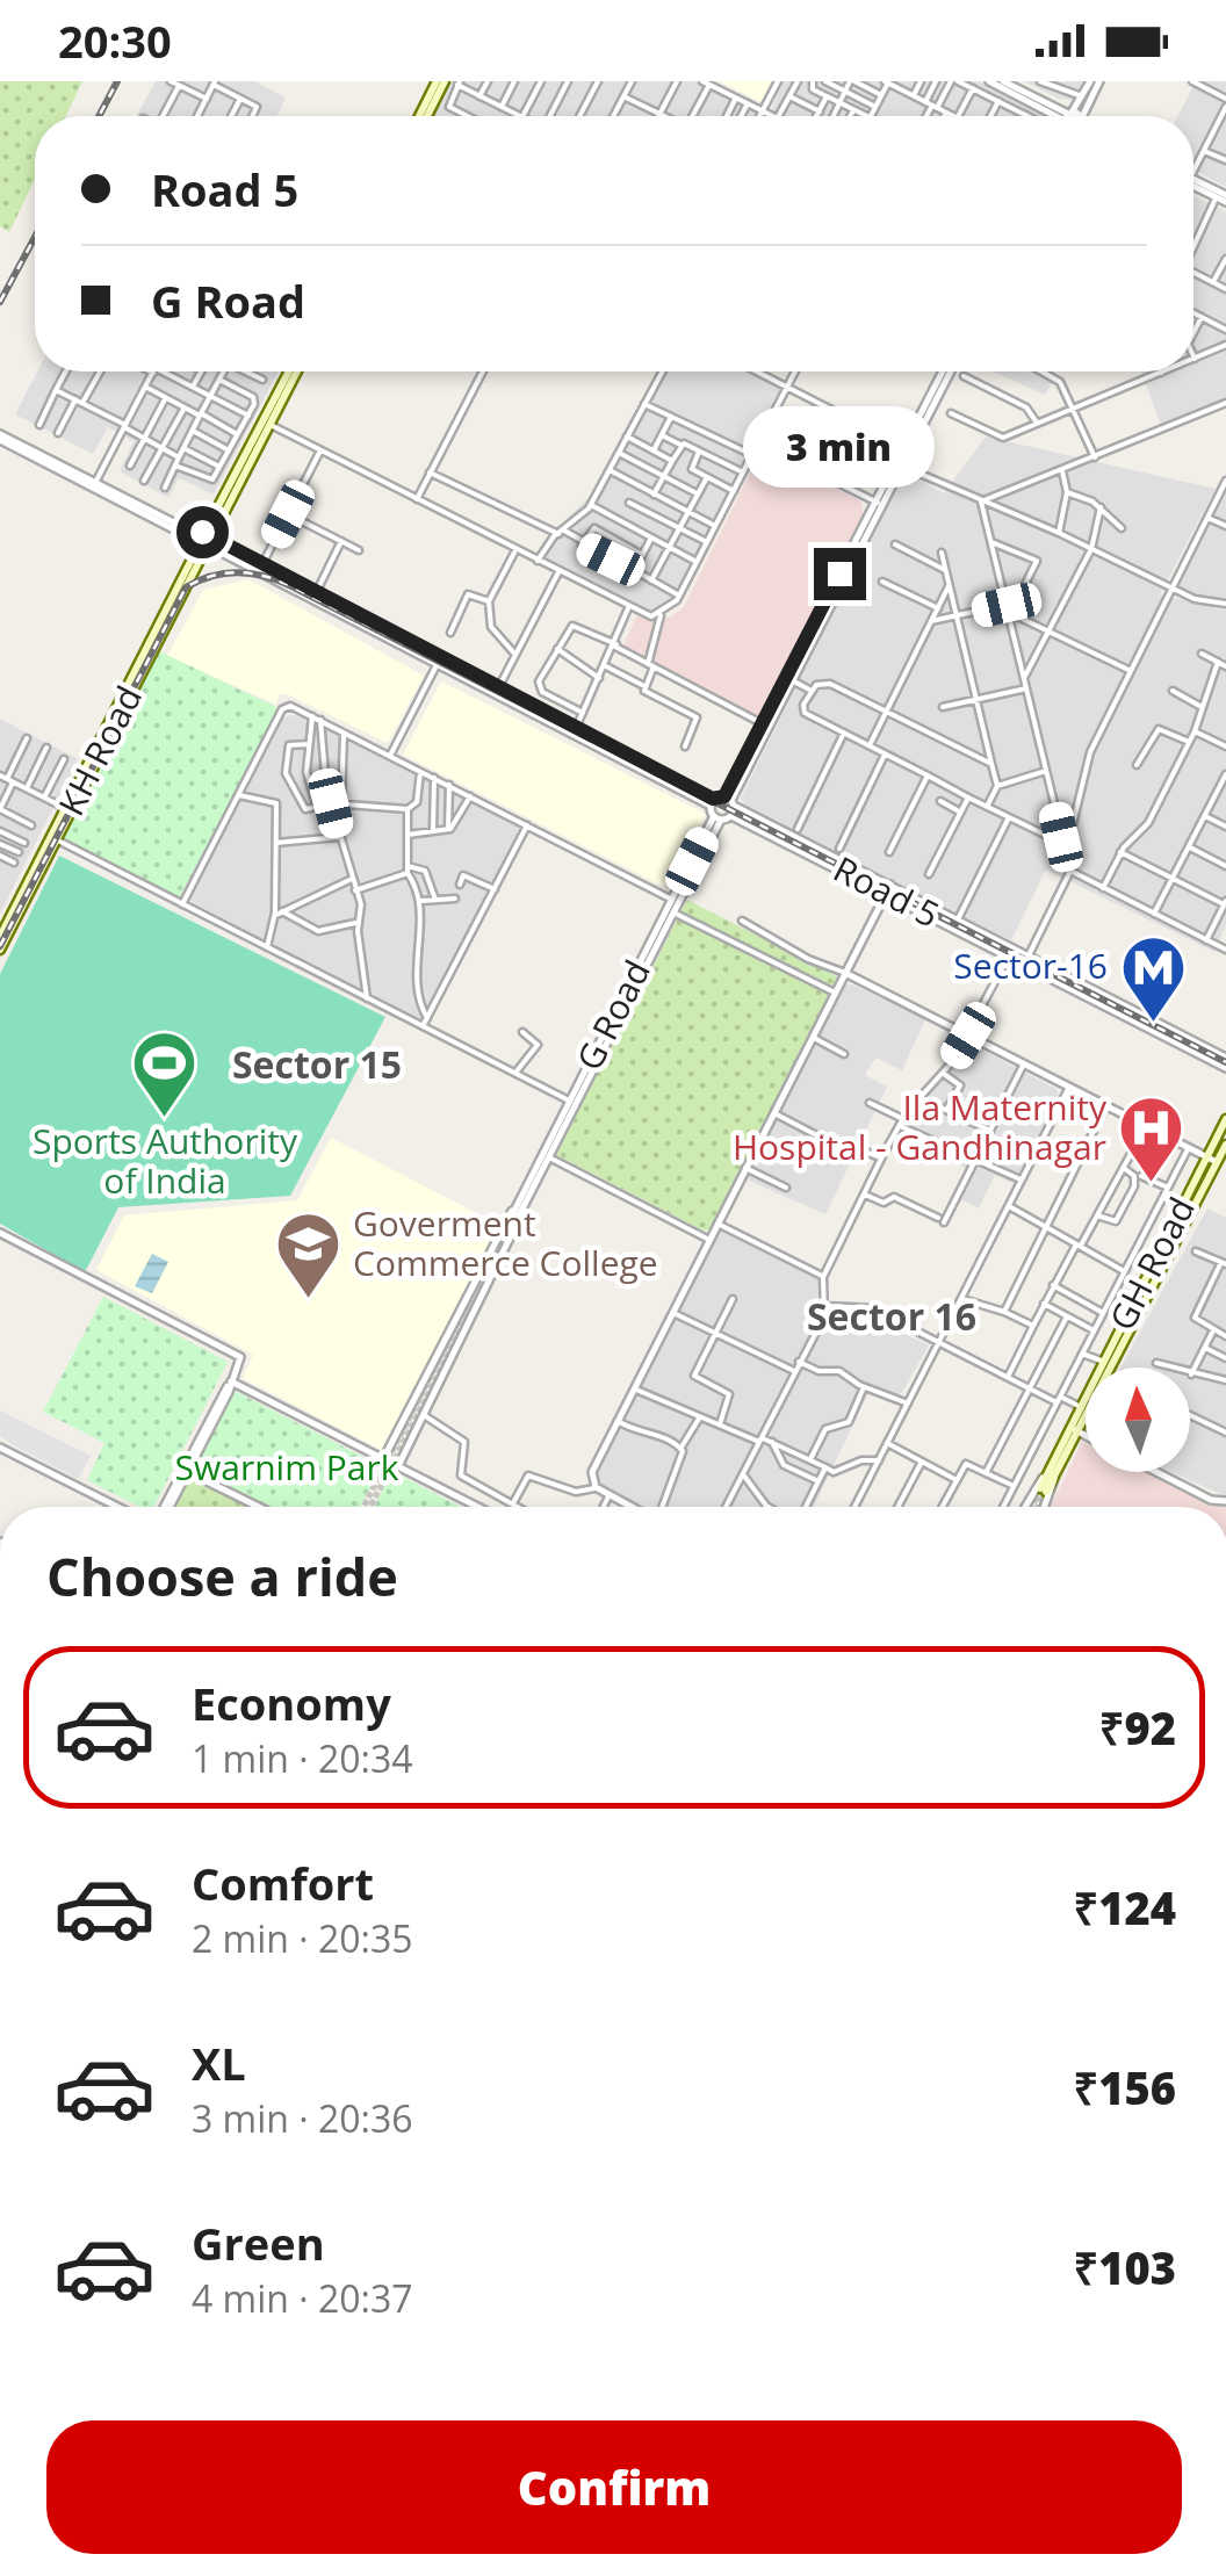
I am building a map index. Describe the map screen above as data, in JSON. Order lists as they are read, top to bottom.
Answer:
{
  "streets": {
    "main road": ["KH Road", "GH Road"],
    "street": ["Road 5", "G Road"]
  },
  "districts": ["Sector 15", "Sector 16"],
  "parks": ["Swarnim Park"],
  "places": {
    "metro station": ["Sector-16"],
    "sports": ["Sports Authority of India"],
    "hospital": ["Ila Maternity Hospital - Gandhinagar"],
    "school or university": ["Goverment Commerce College"]
  },
  "north": "top",
  "page": {
    "status": "20:30",
    "banner": ["Road 5", "G Road"],
    "bubble": "3 min",
    "heading": "Choose a ride",
    "list": [
      {
        "name": "Economy",
        "note": "1 min · 20:34",
        "value": "₹92"
      },
      {
        "name": "Comfort",
        "note": "2 min · 20:35",
        "value": "₹124"
      },
      {
        "name": "XL",
        "note": "3 min · 20:36",
        "value": "₹156"
      },
      {
        "name": "Green",
        "note": "4 min · 20:37",
        "value": "₹103"
      }
    ],
    "buttons": "Confirm"
  }
}
